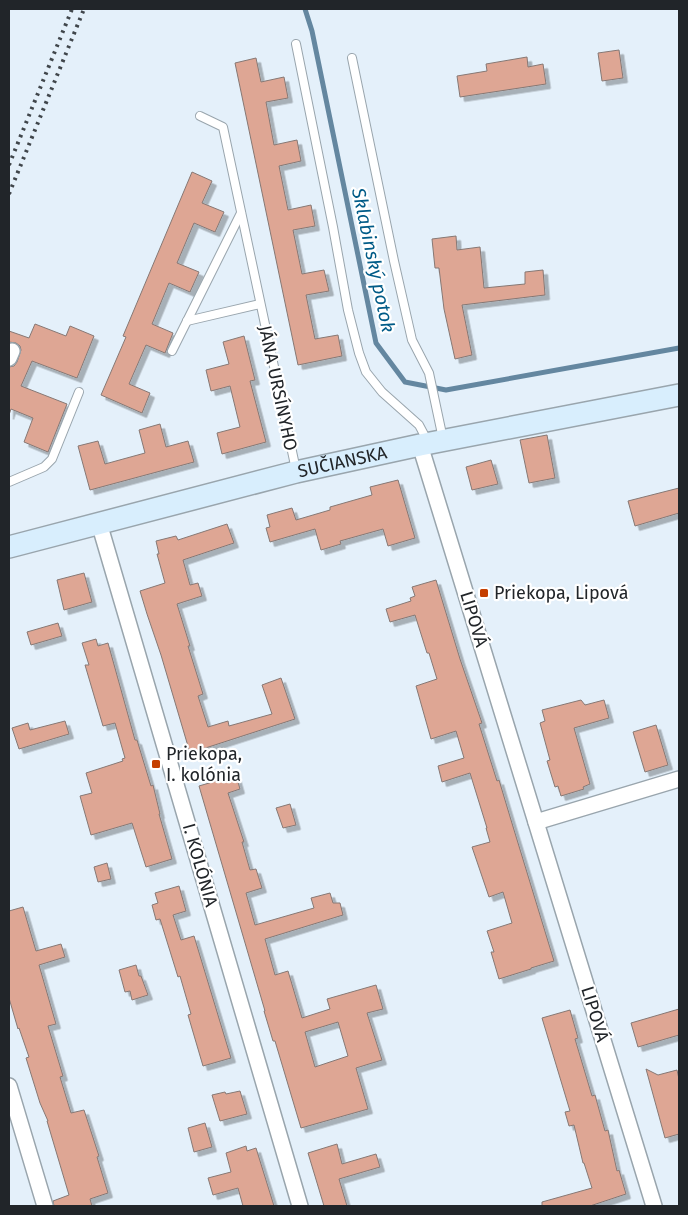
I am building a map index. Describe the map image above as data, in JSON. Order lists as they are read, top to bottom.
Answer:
{
  "streets": {
    "street": ["SUČIANSKA", "LIPOVÁ", "I. KOLÓNIA"],
    "lane": ["JÁNA URSÍNYHO"]
  },
  "crossings": [
    ["JÁNA URSÍNYHO", "SUČIANSKA"],
    ["SUČIANSKA", "LIPOVÁ"],
    ["SUČIANSKA", "I. KOLÓNIA"]
  ],
  "water": ["Sklabinský potok"],
  "places": {
    "transit": ["Priekopa, Lipová", "Priekopa, I. kolónia"]
  }
}
